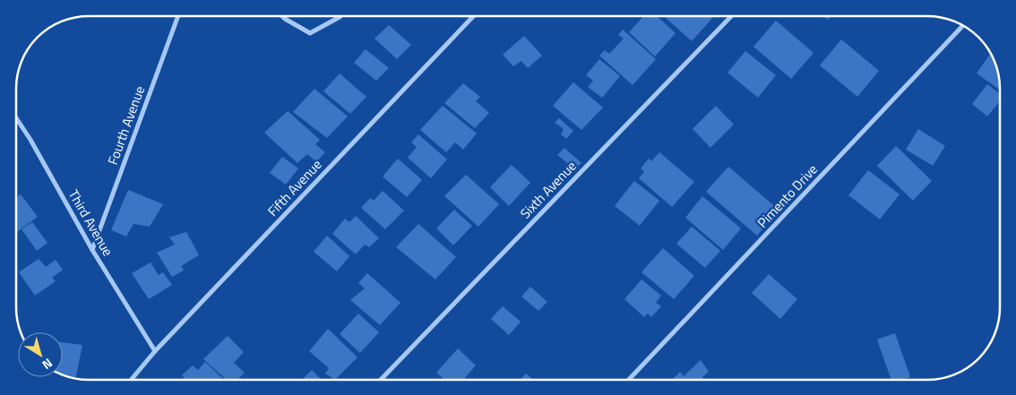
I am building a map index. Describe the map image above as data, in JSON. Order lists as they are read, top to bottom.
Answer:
{
  "streets": {
    "street": [
      "Fourth Avenue",
      "Fifth Avenue",
      "Sixth Avenue",
      "Pimento Drive",
      "Third Avenue"
    ]
  },
  "crossings": [
    ["Fourth Avenue", "Third Avenue"],
    ["Fifth Avenue", "Third Avenue"]
  ],
  "north": "bottom right"
}
